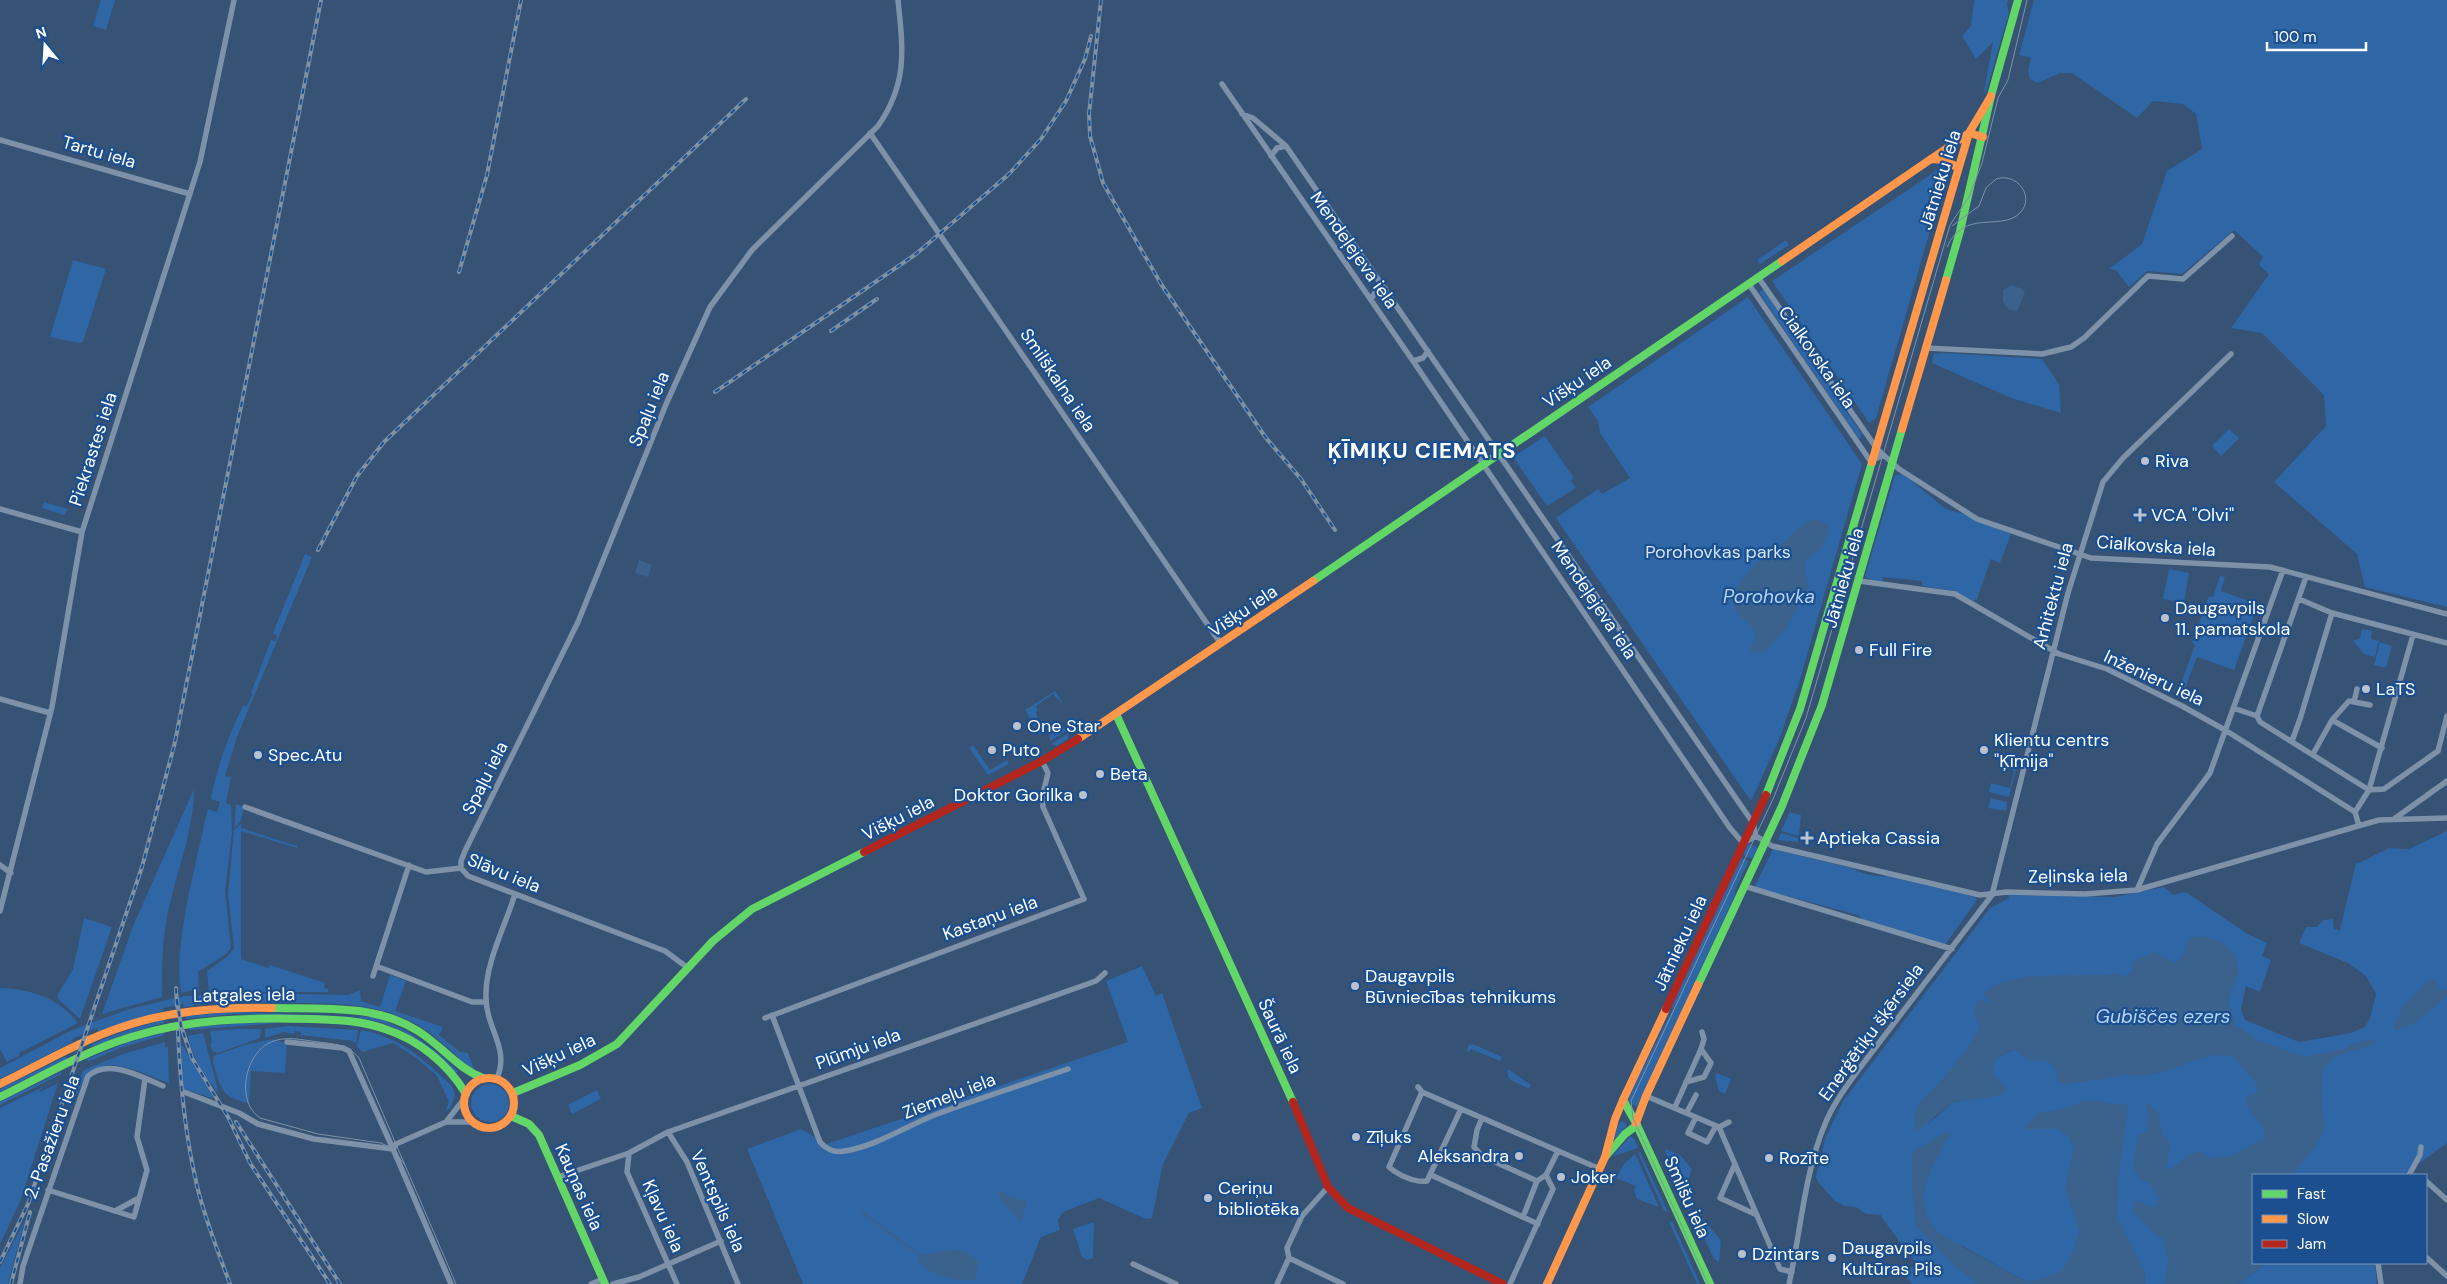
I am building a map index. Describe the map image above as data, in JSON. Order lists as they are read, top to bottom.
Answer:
{
  "streets": {
    "street": [
      "Tartu iela",
      "Jātnieku iela",
      "Mendeļejeva iela",
      "Cialkovska iela",
      "Smilškalna iela",
      "Višķu iela",
      "Spaļu iela",
      "Piekrastes iela",
      "Arhitektu iela",
      "Inženieru iela",
      "Slāvu iela",
      "Zeļinska iela",
      "Kastaņu iela",
      "Latgales iela",
      "Enerģētiķu šķērsiela",
      "Šaurā iela",
      "Plūmju iela",
      "Ziemeļu iela",
      "2. Pasažieru iela",
      "Kauņas iela",
      "Smilšu iela",
      "Ventspils iela",
      "Kļavu iela"
    ]
  },
  "crossings": [
    ["Tartu iela", "Piekrastes iela"],
    ["Jātnieku iela", "Mendeļejeva iela"],
    ["Jātnieku iela", "Cialkovska iela"],
    ["Jātnieku iela", "Višķu iela"],
    ["Jātnieku iela", "Inženieru iela"],
    ["Jātnieku iela", "Zeļinska iela"],
    ["Jātnieku iela", "Enerģētiķu šķērsiela"],
    ["Jātnieku iela", "Smilšu iela"],
    ["Mendeļejeva iela", "Višķu iela"],
    ["Cialkovska iela", "Višķu iela"],
    ["Cialkovska iela", "Arhitektu iela"],
    ["Smilškalna iela", "Višķu iela"],
    ["Smilškalna iela", "Spaļu iela"],
    ["Višķu iela", "Slāvu iela"],
    ["Višķu iela", "Kastaņu iela"],
    ["Višķu iela", "Latgales iela"],
    ["Višķu iela", "Šaurā iela"],
    ["Višķu iela", "Kauņas iela"],
    ["Spaļu iela", "Slāvu iela"],
    ["Arhitektu iela", "Inženieru iela"],
    ["Arhitektu iela", "Zeļinska iela"],
    ["Arhitektu iela", "Enerģētiķu šķērsiela"],
    ["Zeļinska iela", "Enerģētiķu šķērsiela"],
    ["Latgales iela", "Kauņas iela"],
    ["Plūmju iela", "Ziemeļu iela"],
    ["Plūmju iela", "Kauņas iela"],
    ["Plūmju iela", "Ventspils iela"],
    ["Plūmju iela", "Kļavu iela"]
  ],
  "districts": ["ĶĪMIĶU CIEMATS"],
  "water": ["Porohovka", "Gubiščes ezers"],
  "parks": ["Porohovkas parks"],
  "places": {
    "other": [
      "Riva",
      "Daugavpils 11. pamatskola",
      "Full Fire",
      "LaTS",
      "One Star",
      "Puto",
      "Klientu centrs \"Ķīmija\"",
      "Spec.Atu",
      "Beta",
      "Doktor Gorilka",
      "Daugavpils Būvniecības tehnikums",
      "Zīļuks",
      "Aleksandra",
      "Rozīte",
      "Joker",
      "Ceriņu bibliotēka",
      "Dzintars",
      "Daugavpils Kultūras Pils"
    ],
    "health": ["VCA \"Olvi\"", "Aptieka Cassia"]
  },
  "legend": ["Fast", "Slow", "Jam"],
  "scale_bar": "100 m",
  "north": "top"
}
